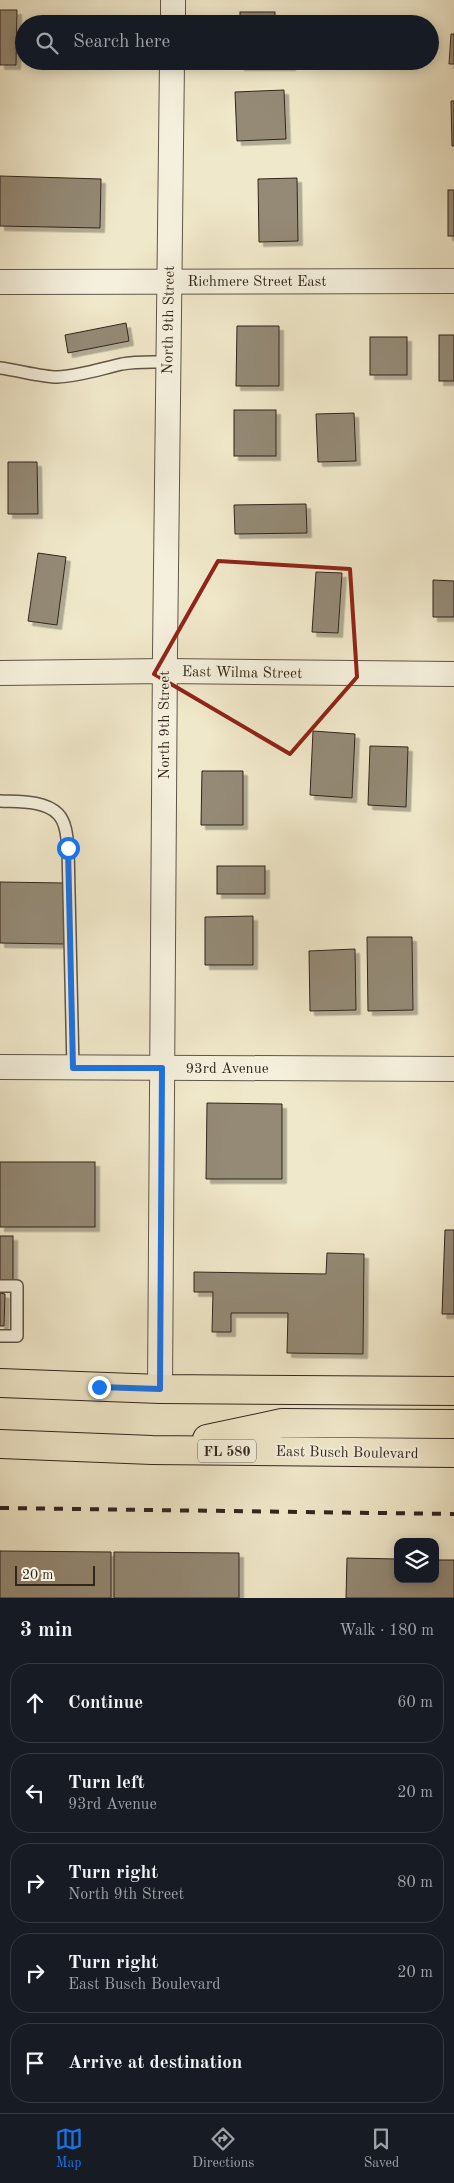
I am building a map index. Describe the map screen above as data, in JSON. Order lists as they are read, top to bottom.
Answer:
{
  "streets": {
    "main road": ["FL 580", "East Busch Boulevard"],
    "street": [
      "Richmere Street East",
      "North 9th Street",
      "East Wilma Street",
      "93rd Avenue"
    ]
  },
  "crossings": [
    ["Richmere Street East", "North 9th Street"],
    ["North 9th Street", "East Wilma Street"],
    ["North 9th Street", "93rd Avenue"]
  ],
  "scale_bar": "20 m",
  "page": {
    "search": "Search here",
    "scale": "20 m",
    "heading": ["3 min", "Walk · 180 m"],
    "list": [
      ["Continue", "60 m"],
      ["Turn left", "93rd Avenue", "20 m"],
      ["Turn right", "North 9th Street", "80 m"],
      ["Turn right", "East Busch Boulevard", "20 m"],
      "Arrive at destination"
    ],
    "nav": ["Map", "Directions", "Saved"]
  }
}
